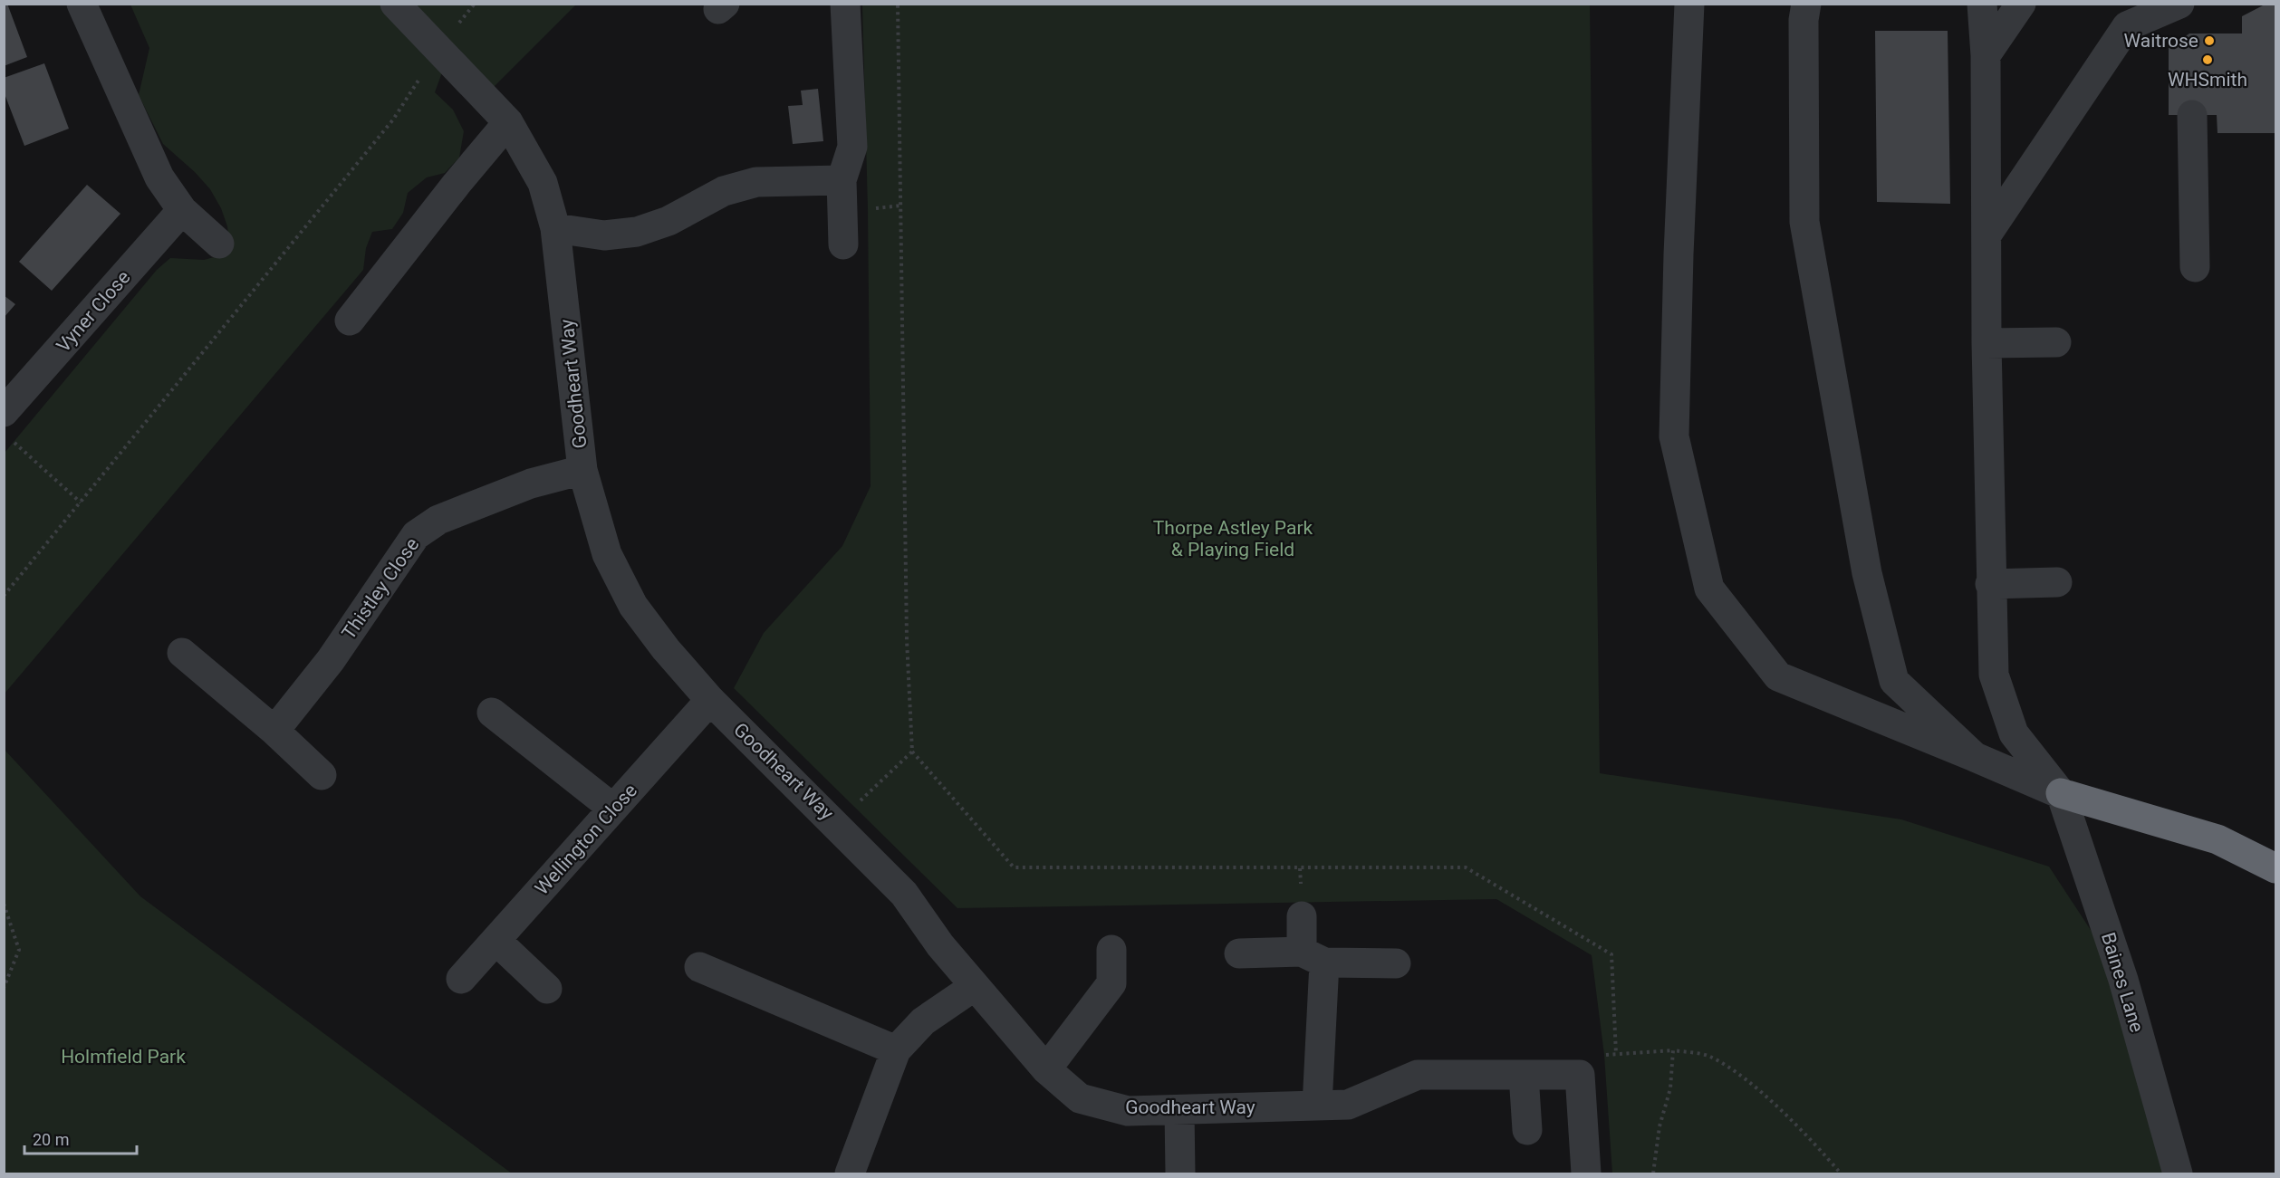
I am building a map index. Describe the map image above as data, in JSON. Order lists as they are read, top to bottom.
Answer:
{
  "streets": {
    "street": [
      "Vyner Close",
      "Goodheart Way",
      "Thistley Close",
      "Wellington Close",
      "Baines Lane"
    ]
  },
  "crossings": [
    ["Goodheart Way", "Thistley Close"],
    ["Goodheart Way", "Wellington Close"]
  ],
  "parks": ["Thorpe Astley Park & Playing Field", "Holmfield Park"],
  "places": ["Waitrose", "WHSmith"],
  "scale_bar": "20 m"
}
